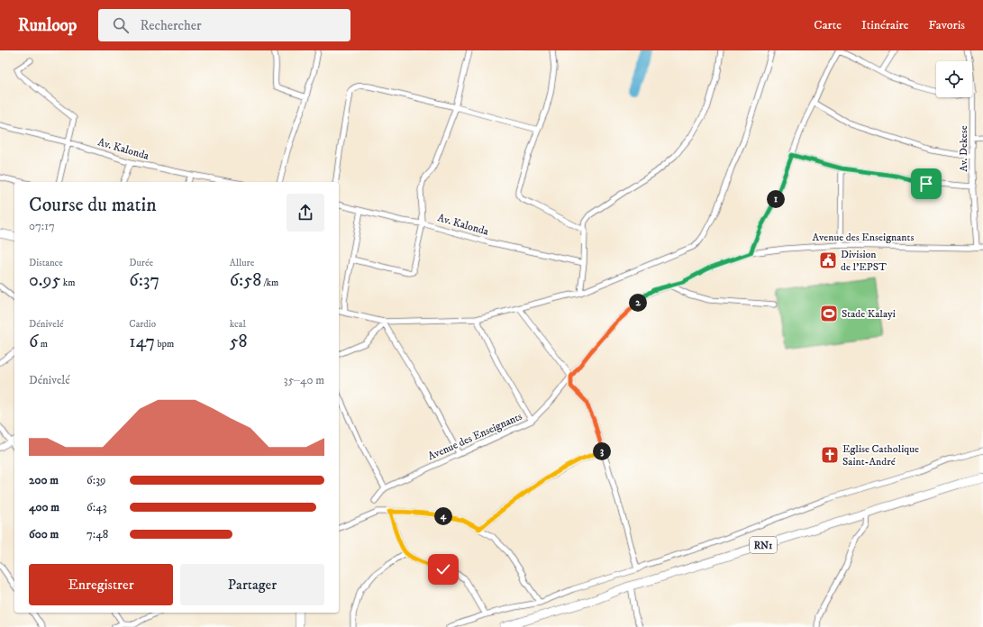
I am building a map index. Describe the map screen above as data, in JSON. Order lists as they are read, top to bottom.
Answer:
{
  "streets": {
    "highway": ["RN1"],
    "street": ["Av. Kalonda", "Av. Dekese", "Avenue des Enseignants"]
  },
  "crossings": [
    ["Av. Dekese", "Avenue des Enseignants"]
  ],
  "places": {
    "public building": ["Division de l'EPST"],
    "sports": ["Stade Kalayi"],
    "church": ["Eglise Catholique Saint-André"]
  },
  "page": {
    "header": "Runloop",
    "search": "Rechercher",
    "nav": ["Carte", "Itinéraire", "Favoris"],
    "heading": ["Course du matin", "07:17"],
    "pins": [
      "1",
      "2",
      "3",
      "4"
    ],
    "stats": [
      ["Distance", "0.95 km"],
      ["Durée", "6:37"],
      ["Allure", "6:58 /km"],
      ["Dénivelé", "6 m"],
      ["Cardio", "147 bpm"],
      ["kcal", "58"]
    ],
    "chart": ["Dénivelé", "35–40 m"],
    "list": [
      {
        "name": "200 m",
        "note": "6:39"
      },
      {
        "name": "400 m",
        "note": "6:43"
      },
      {
        "name": "600 m",
        "note": "7:48"
      }
    ],
    "buttons": ["Enregistrer", "Partager"]
  }
}
